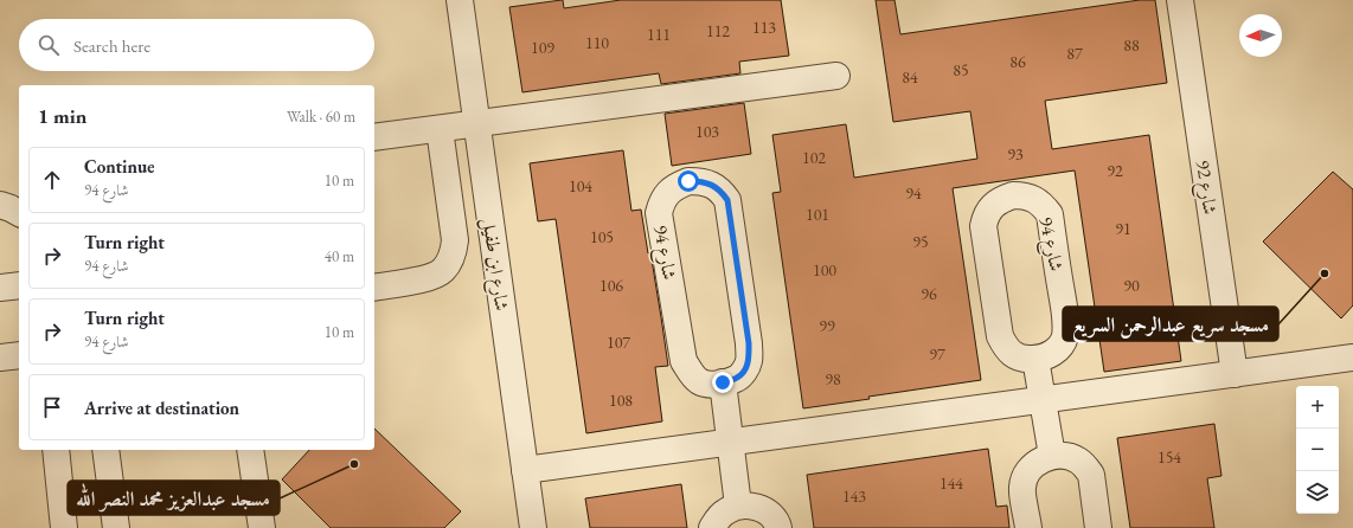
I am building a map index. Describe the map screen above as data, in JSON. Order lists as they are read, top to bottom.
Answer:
{
  "streets": {
    "street": ["شارع 92", "شارع 94", "شارع ابن طفيل"]
  },
  "places": ["مسجد سريع عبدالرحمن السريع", "مسجد عبدالعزيز محمد النصر الله"],
  "house_numbers": [
    "113",
    "112",
    "111",
    "110",
    "88",
    "109",
    "87",
    "86",
    "85",
    "84",
    "103",
    "93",
    "102",
    "92",
    "104",
    "94",
    "101",
    "91",
    "105",
    "95",
    "100",
    "106",
    "90",
    "96",
    "99",
    "107",
    "97",
    "98",
    "108",
    "154",
    "144",
    "143"
  ],
  "north": "left",
  "page": {
    "search": "Search here",
    "heading": ["1 min", "Walk · 60 m"],
    "list": [
      ["Continue", "شارع 94", "10 m"],
      ["Turn right", "شارع 94", "40 m"],
      ["Turn right", "شارع 94", "10 m"],
      "Arrive at destination"
    ],
    "map_buttons": ["+", "−"]
  }
}
